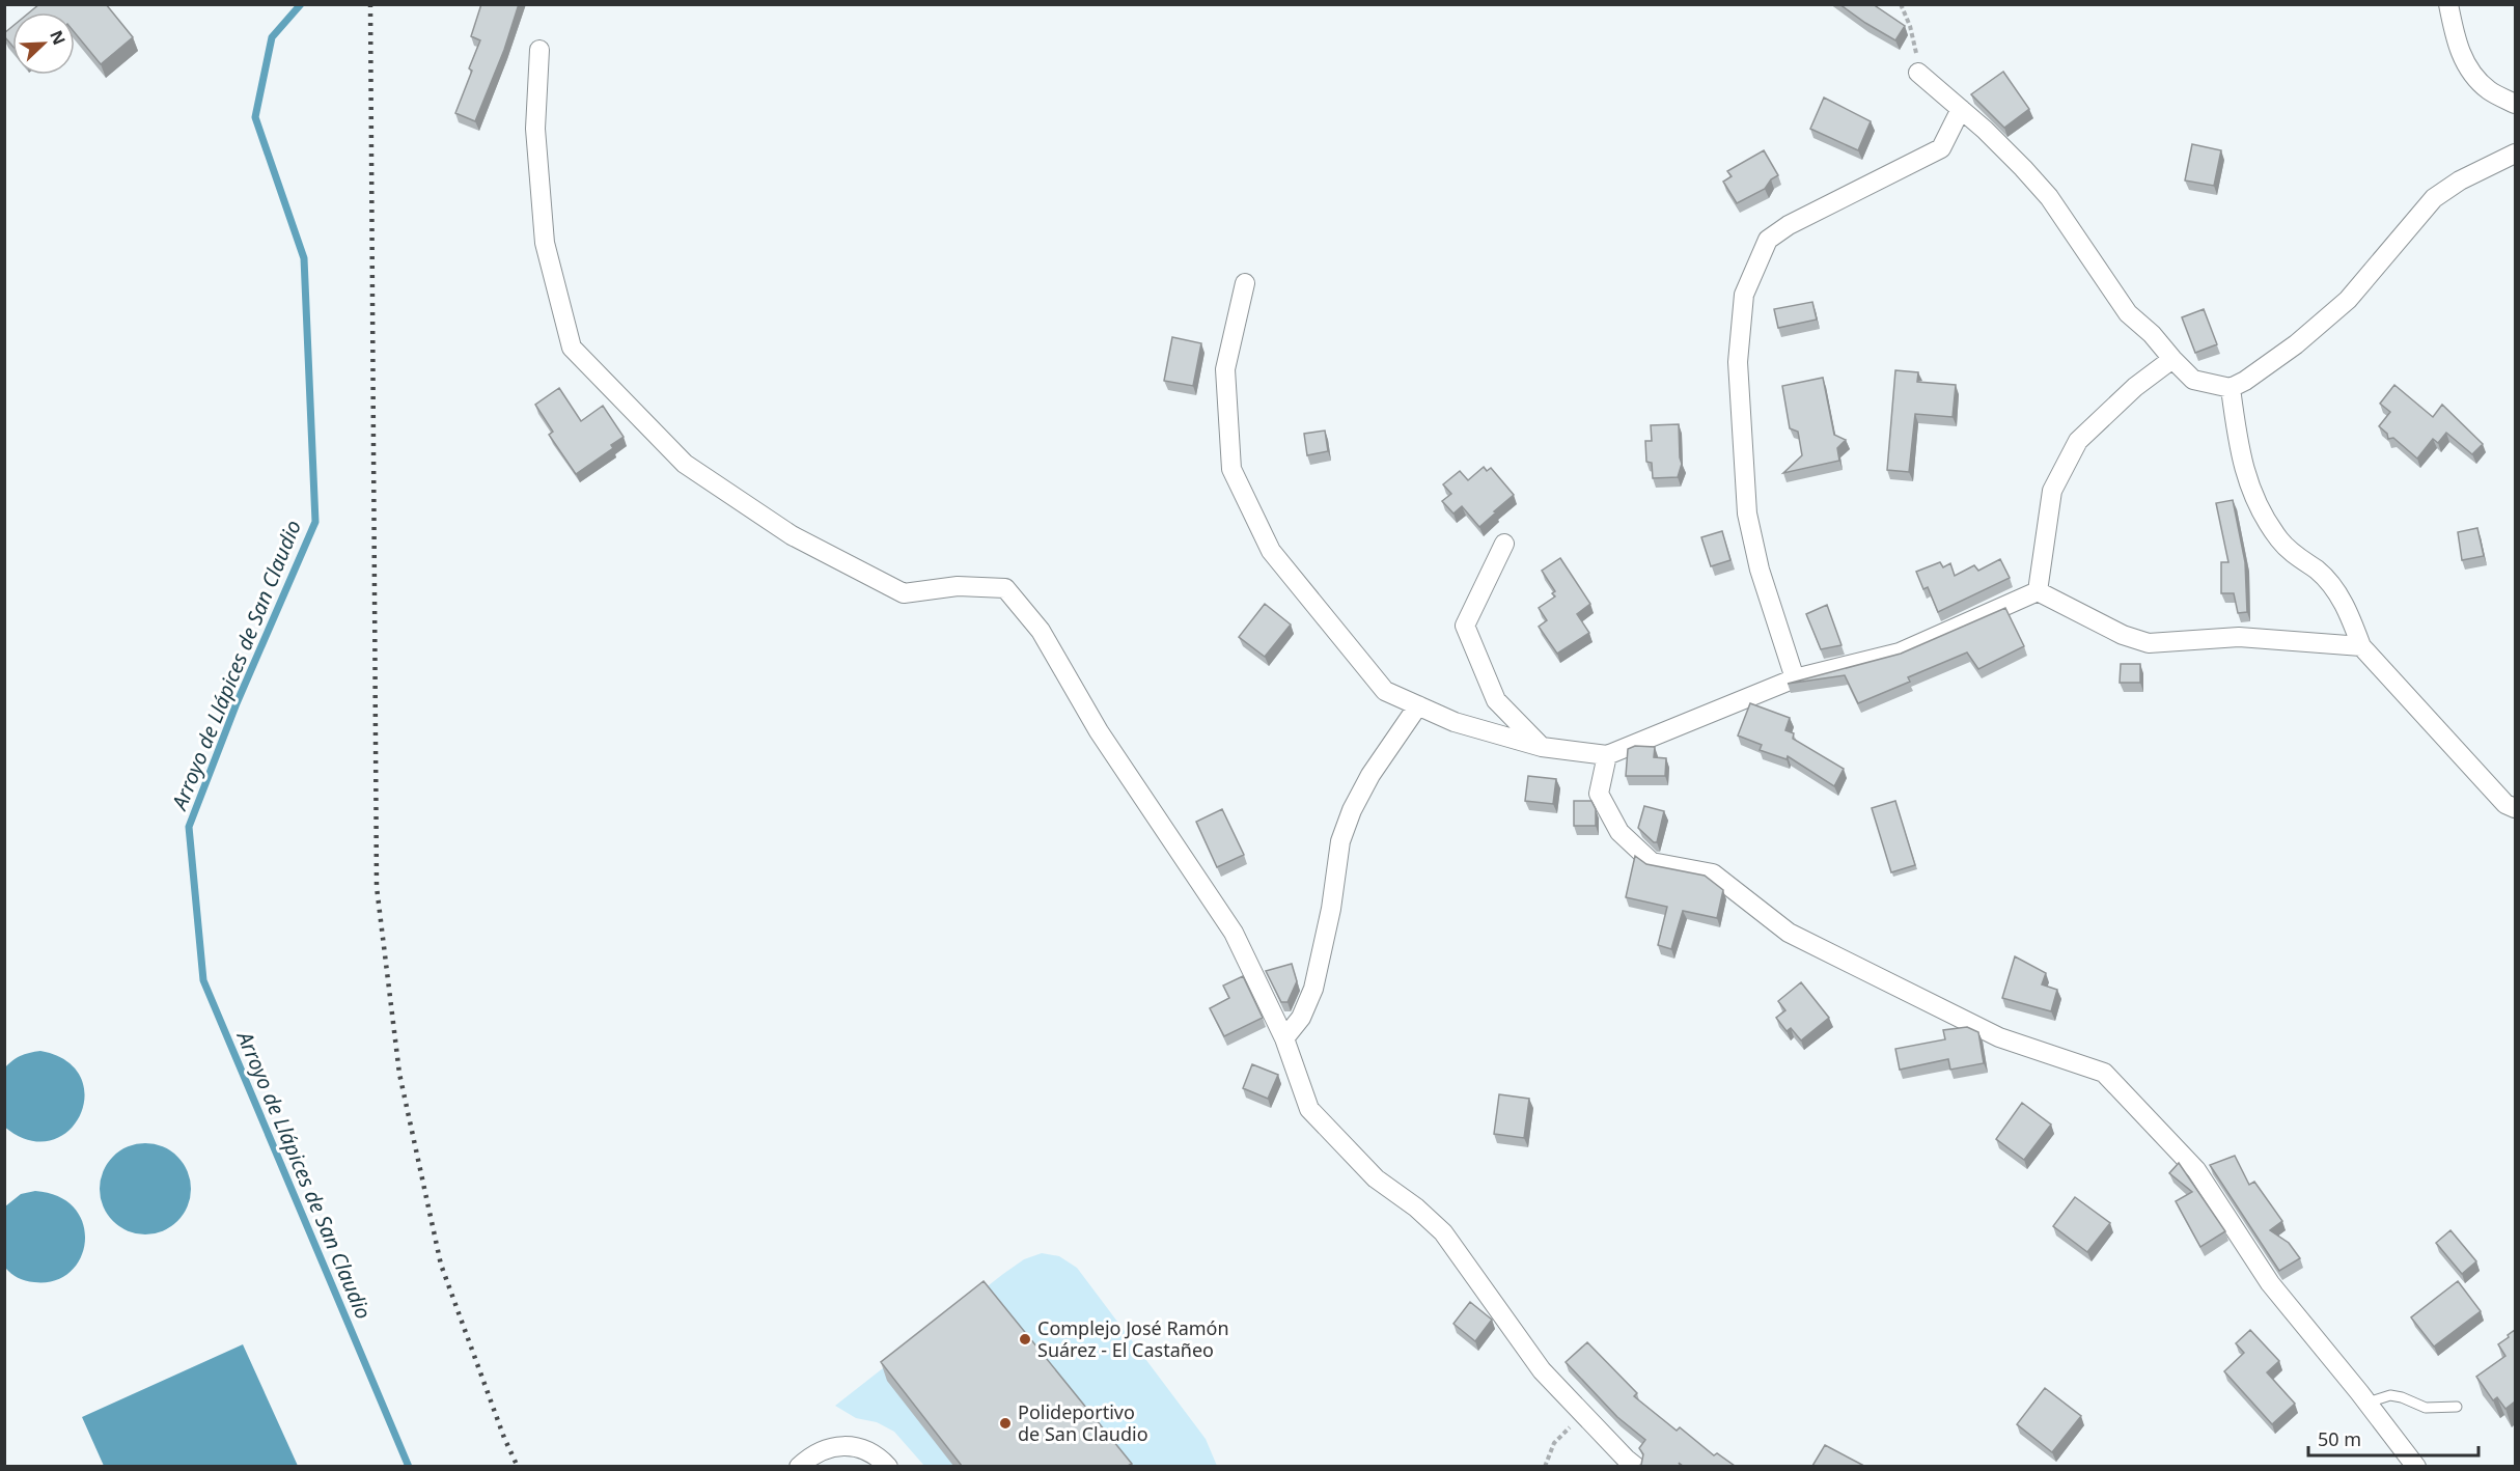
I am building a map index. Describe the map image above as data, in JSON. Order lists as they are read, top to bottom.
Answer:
{
  "water": ["Arroyo de Llápices de San Claudio"],
  "places": ["Complejo José Ramón Suárez - El Castañeo", "Polideportivo de San Claudio"],
  "scale_bar": "50 m",
  "north": "top right"
}
